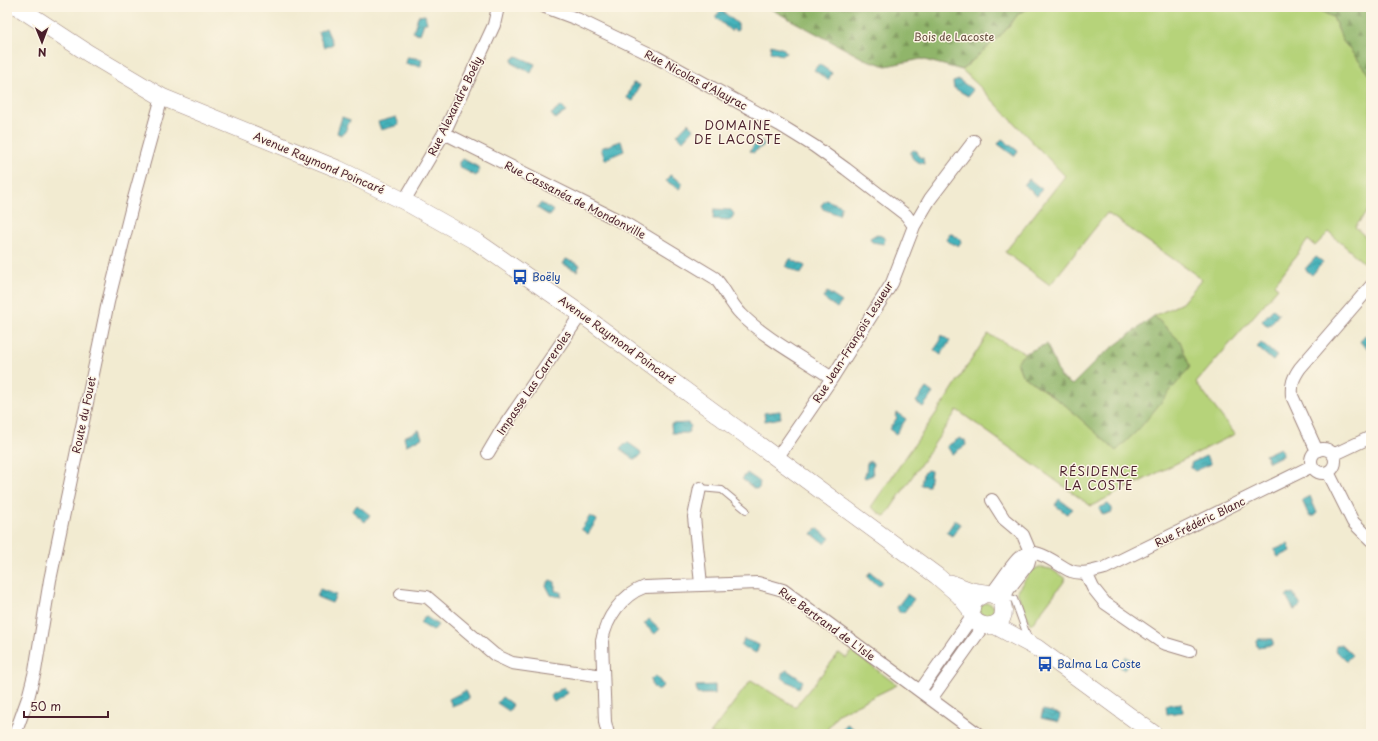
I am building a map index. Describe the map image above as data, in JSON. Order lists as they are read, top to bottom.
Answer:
{
  "streets": {
    "main road": ["Avenue Raymond Poincaré"],
    "street": [
      "Rue Nicolas d'Alayrac",
      "Rue Alexandre Boély",
      "Rue Cassanéa de Mondonville",
      "Rue Jean-François Lesueur",
      "Impasse Las Carreroles",
      "Route du Fouet",
      "Rue Frédéric Blanc",
      "Rue Bertrand de L'Isle"
    ]
  },
  "crossings": [
    ["Rue Nicolas d'Alayrac", "Rue Jean-François Lesueur"],
    ["Rue Alexandre Boély", "Avenue Raymond Poincaré"],
    ["Rue Alexandre Boély", "Rue Cassanéa de Mondonville"],
    ["Avenue Raymond Poincaré", "Rue Jean-François Lesueur"],
    ["Avenue Raymond Poincaré", "Impasse Las Carreroles"],
    ["Avenue Raymond Poincaré", "Route du Fouet"],
    ["Rue Cassanéa de Mondonville", "Rue Jean-François Lesueur"]
  ],
  "districts": ["DOMAINE DE LACOSTE", "RÉSIDENCE LA COSTE"],
  "parks": ["Bois de Lacoste"],
  "places": {
    "bus stop": ["Boëly", "Balma La Coste"]
  },
  "scale_bar": "50 m",
  "north": "bottom"
}
